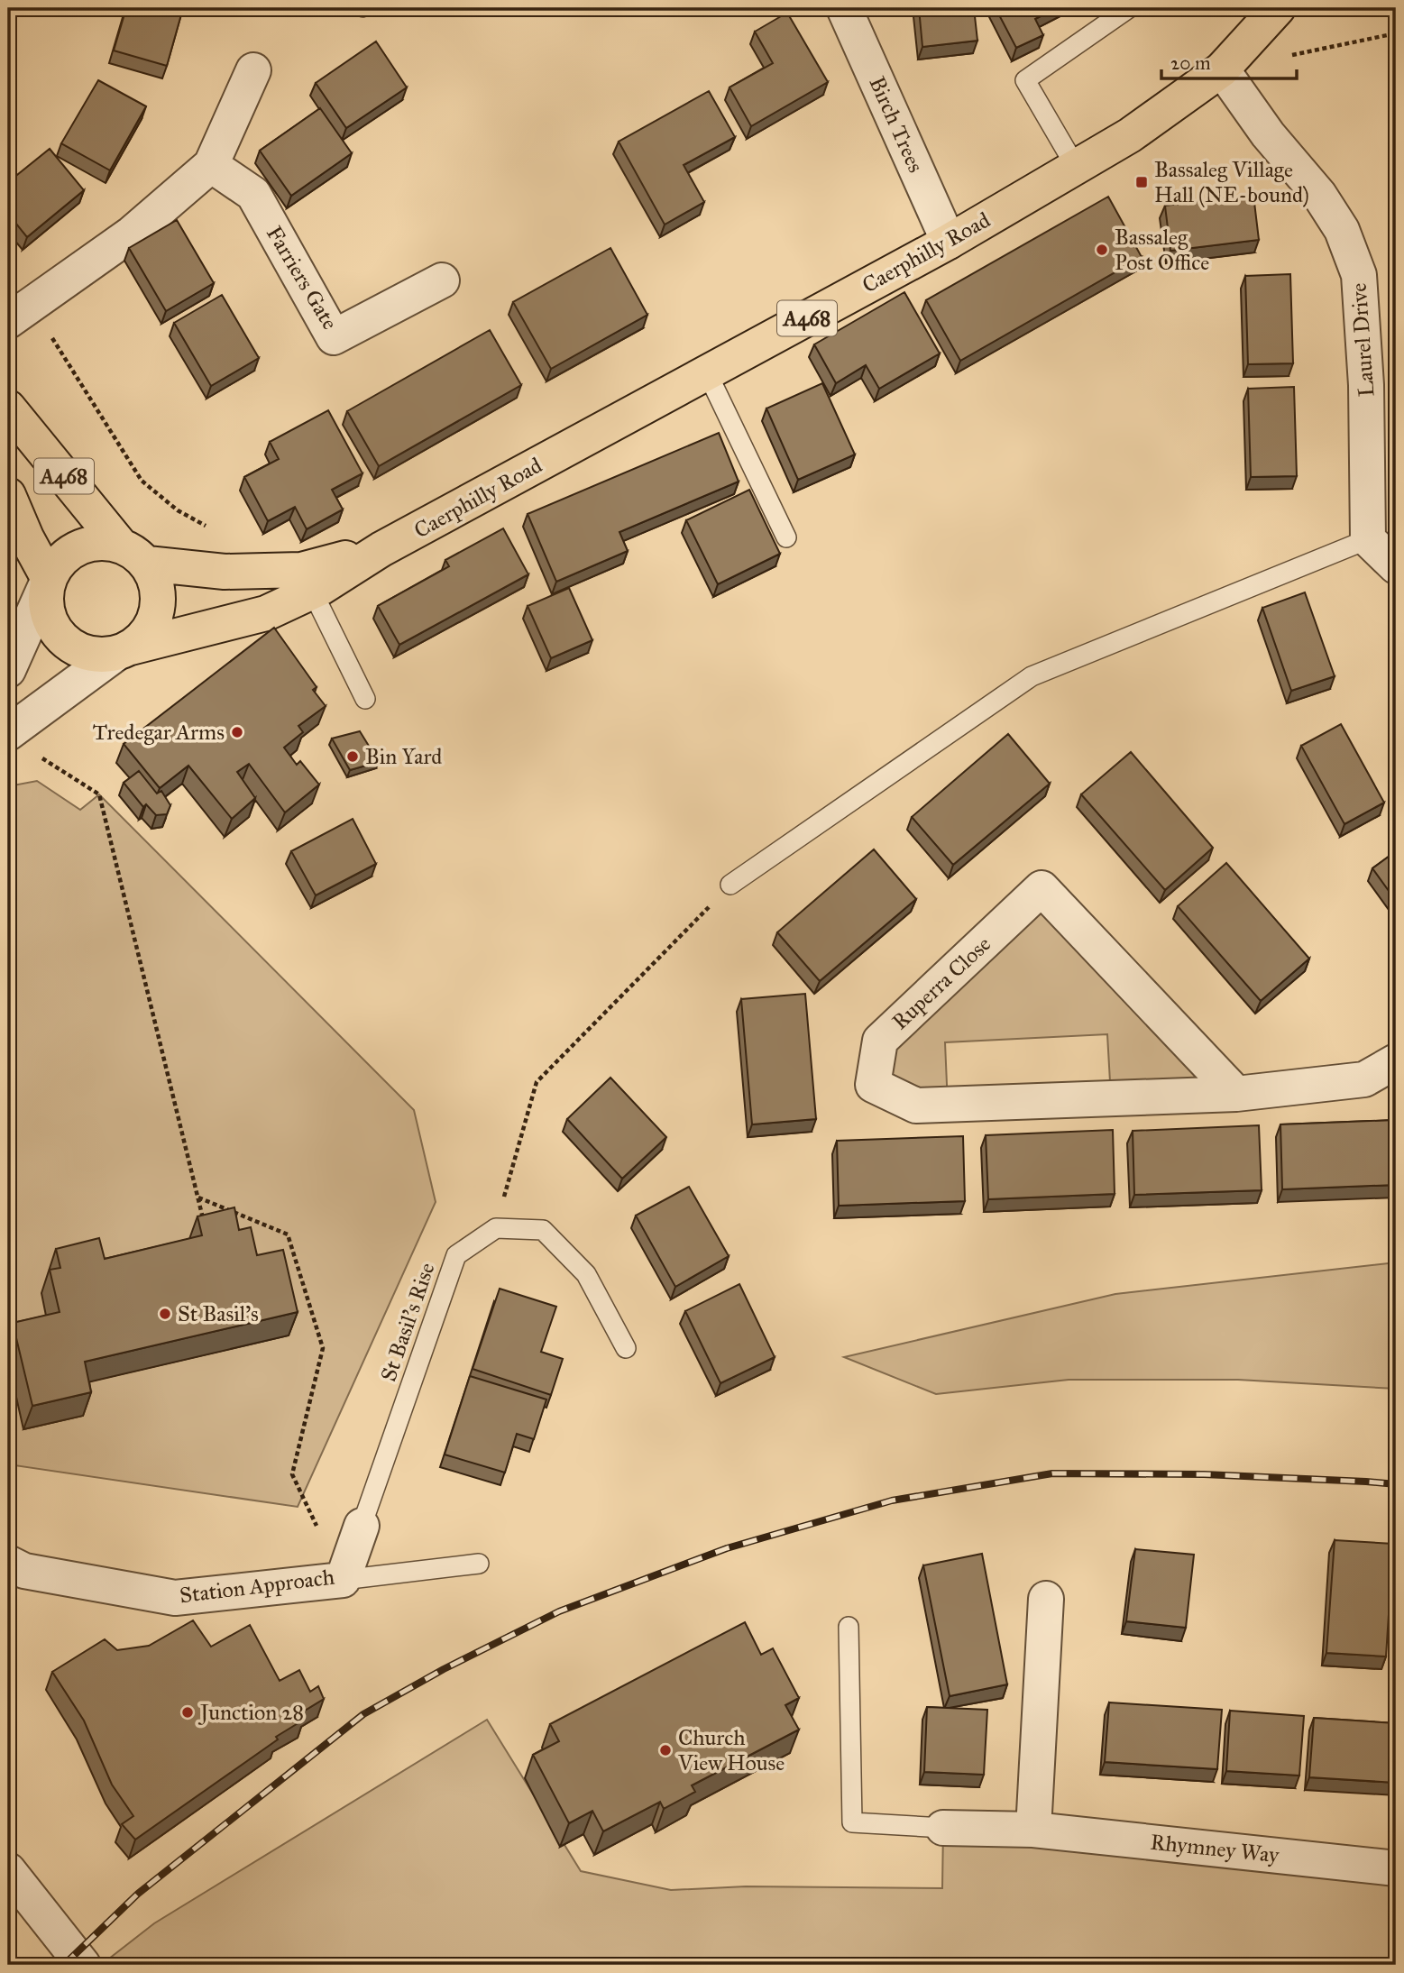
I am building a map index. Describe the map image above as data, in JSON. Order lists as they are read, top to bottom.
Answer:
{
  "streets": {
    "main road": ["Caerphilly Road", "A468"],
    "street": [
      "Birch Trees",
      "Farriers Gate",
      "Laurel Drive",
      "Ruperra Close",
      "Station Approach",
      "Rhymney Way"
    ],
    "lane": ["St Basil's Rise"]
  },
  "crossings": [
    ["Birch Trees", "Caerphilly Road"],
    ["Caerphilly Road", "A468"],
    ["Caerphilly Road", "Laurel Drive"],
    ["St Basil's Rise", "Station Approach"]
  ],
  "places": {
    "transit": ["Bassaleg Village Hall (NE-bound)"],
    "other": [
      "Bassaleg Post Office",
      "Tredegar Arms",
      "Bin Yard",
      "St Basil's",
      "Junction 28",
      "Church View House"
    ]
  },
  "scale_bar": "20 m"
}
